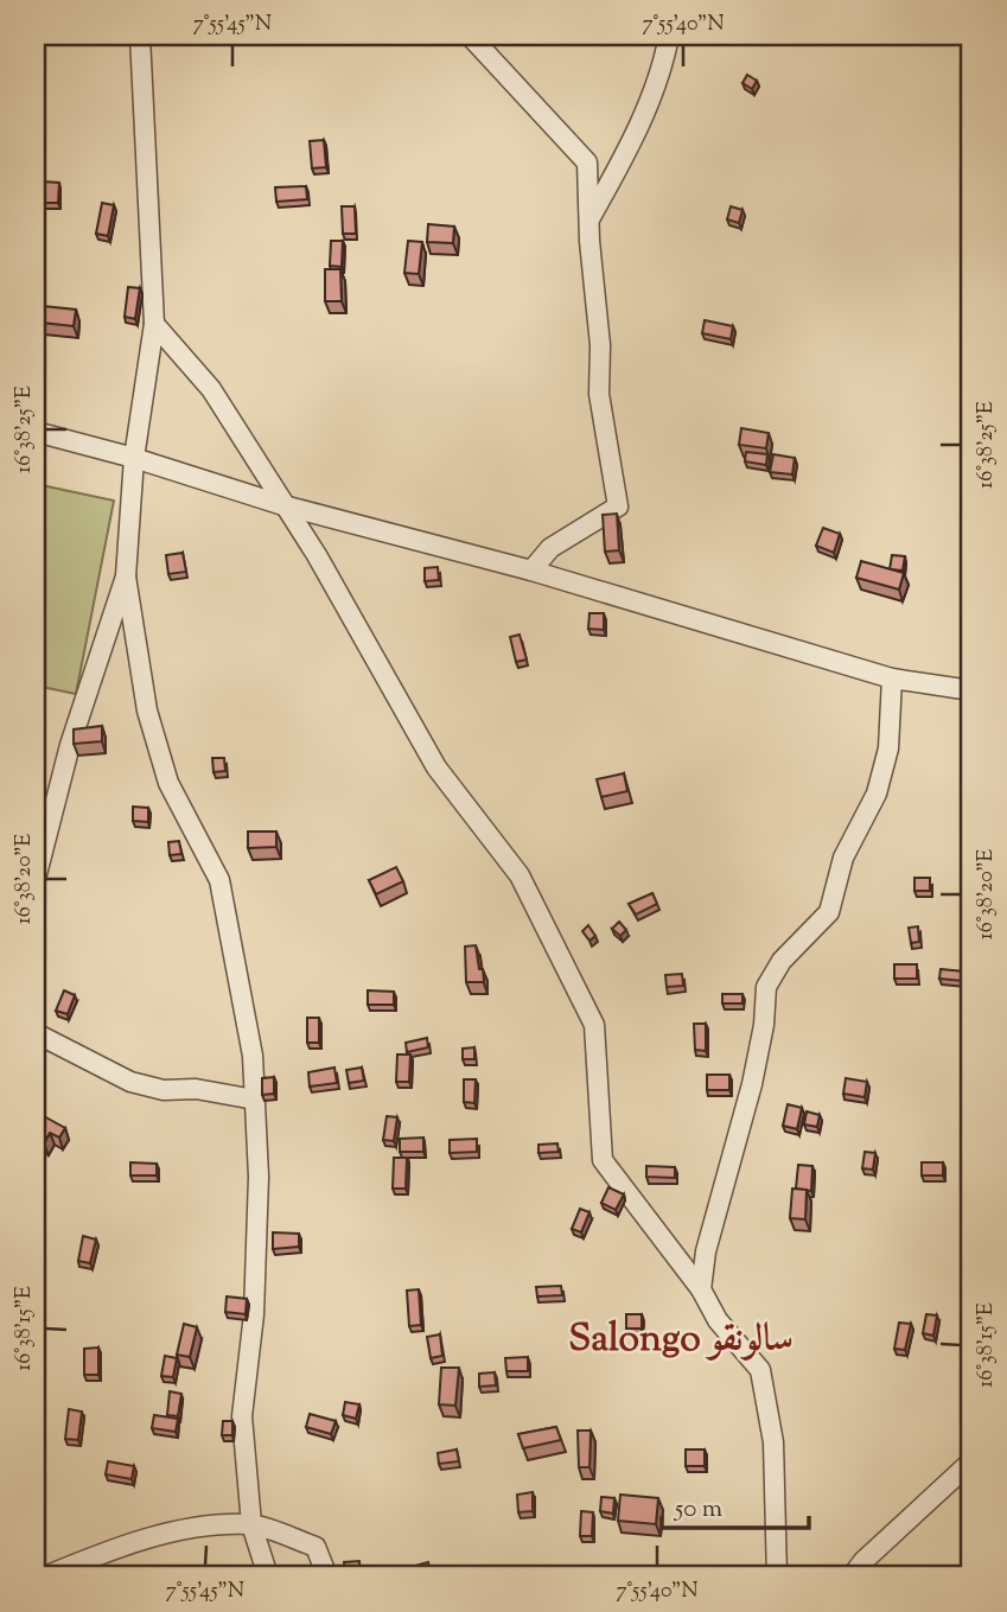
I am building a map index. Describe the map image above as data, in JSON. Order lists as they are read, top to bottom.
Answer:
{
  "districts": ["Salongo سالونقو"],
  "scale_bar": "50 m",
  "coordinates": [
    "7°55'45\"N",
    "7°55'40\"N",
    "16°38'25\"E",
    "16°38'20\"E",
    "16°38'15\"E"
  ]
}
